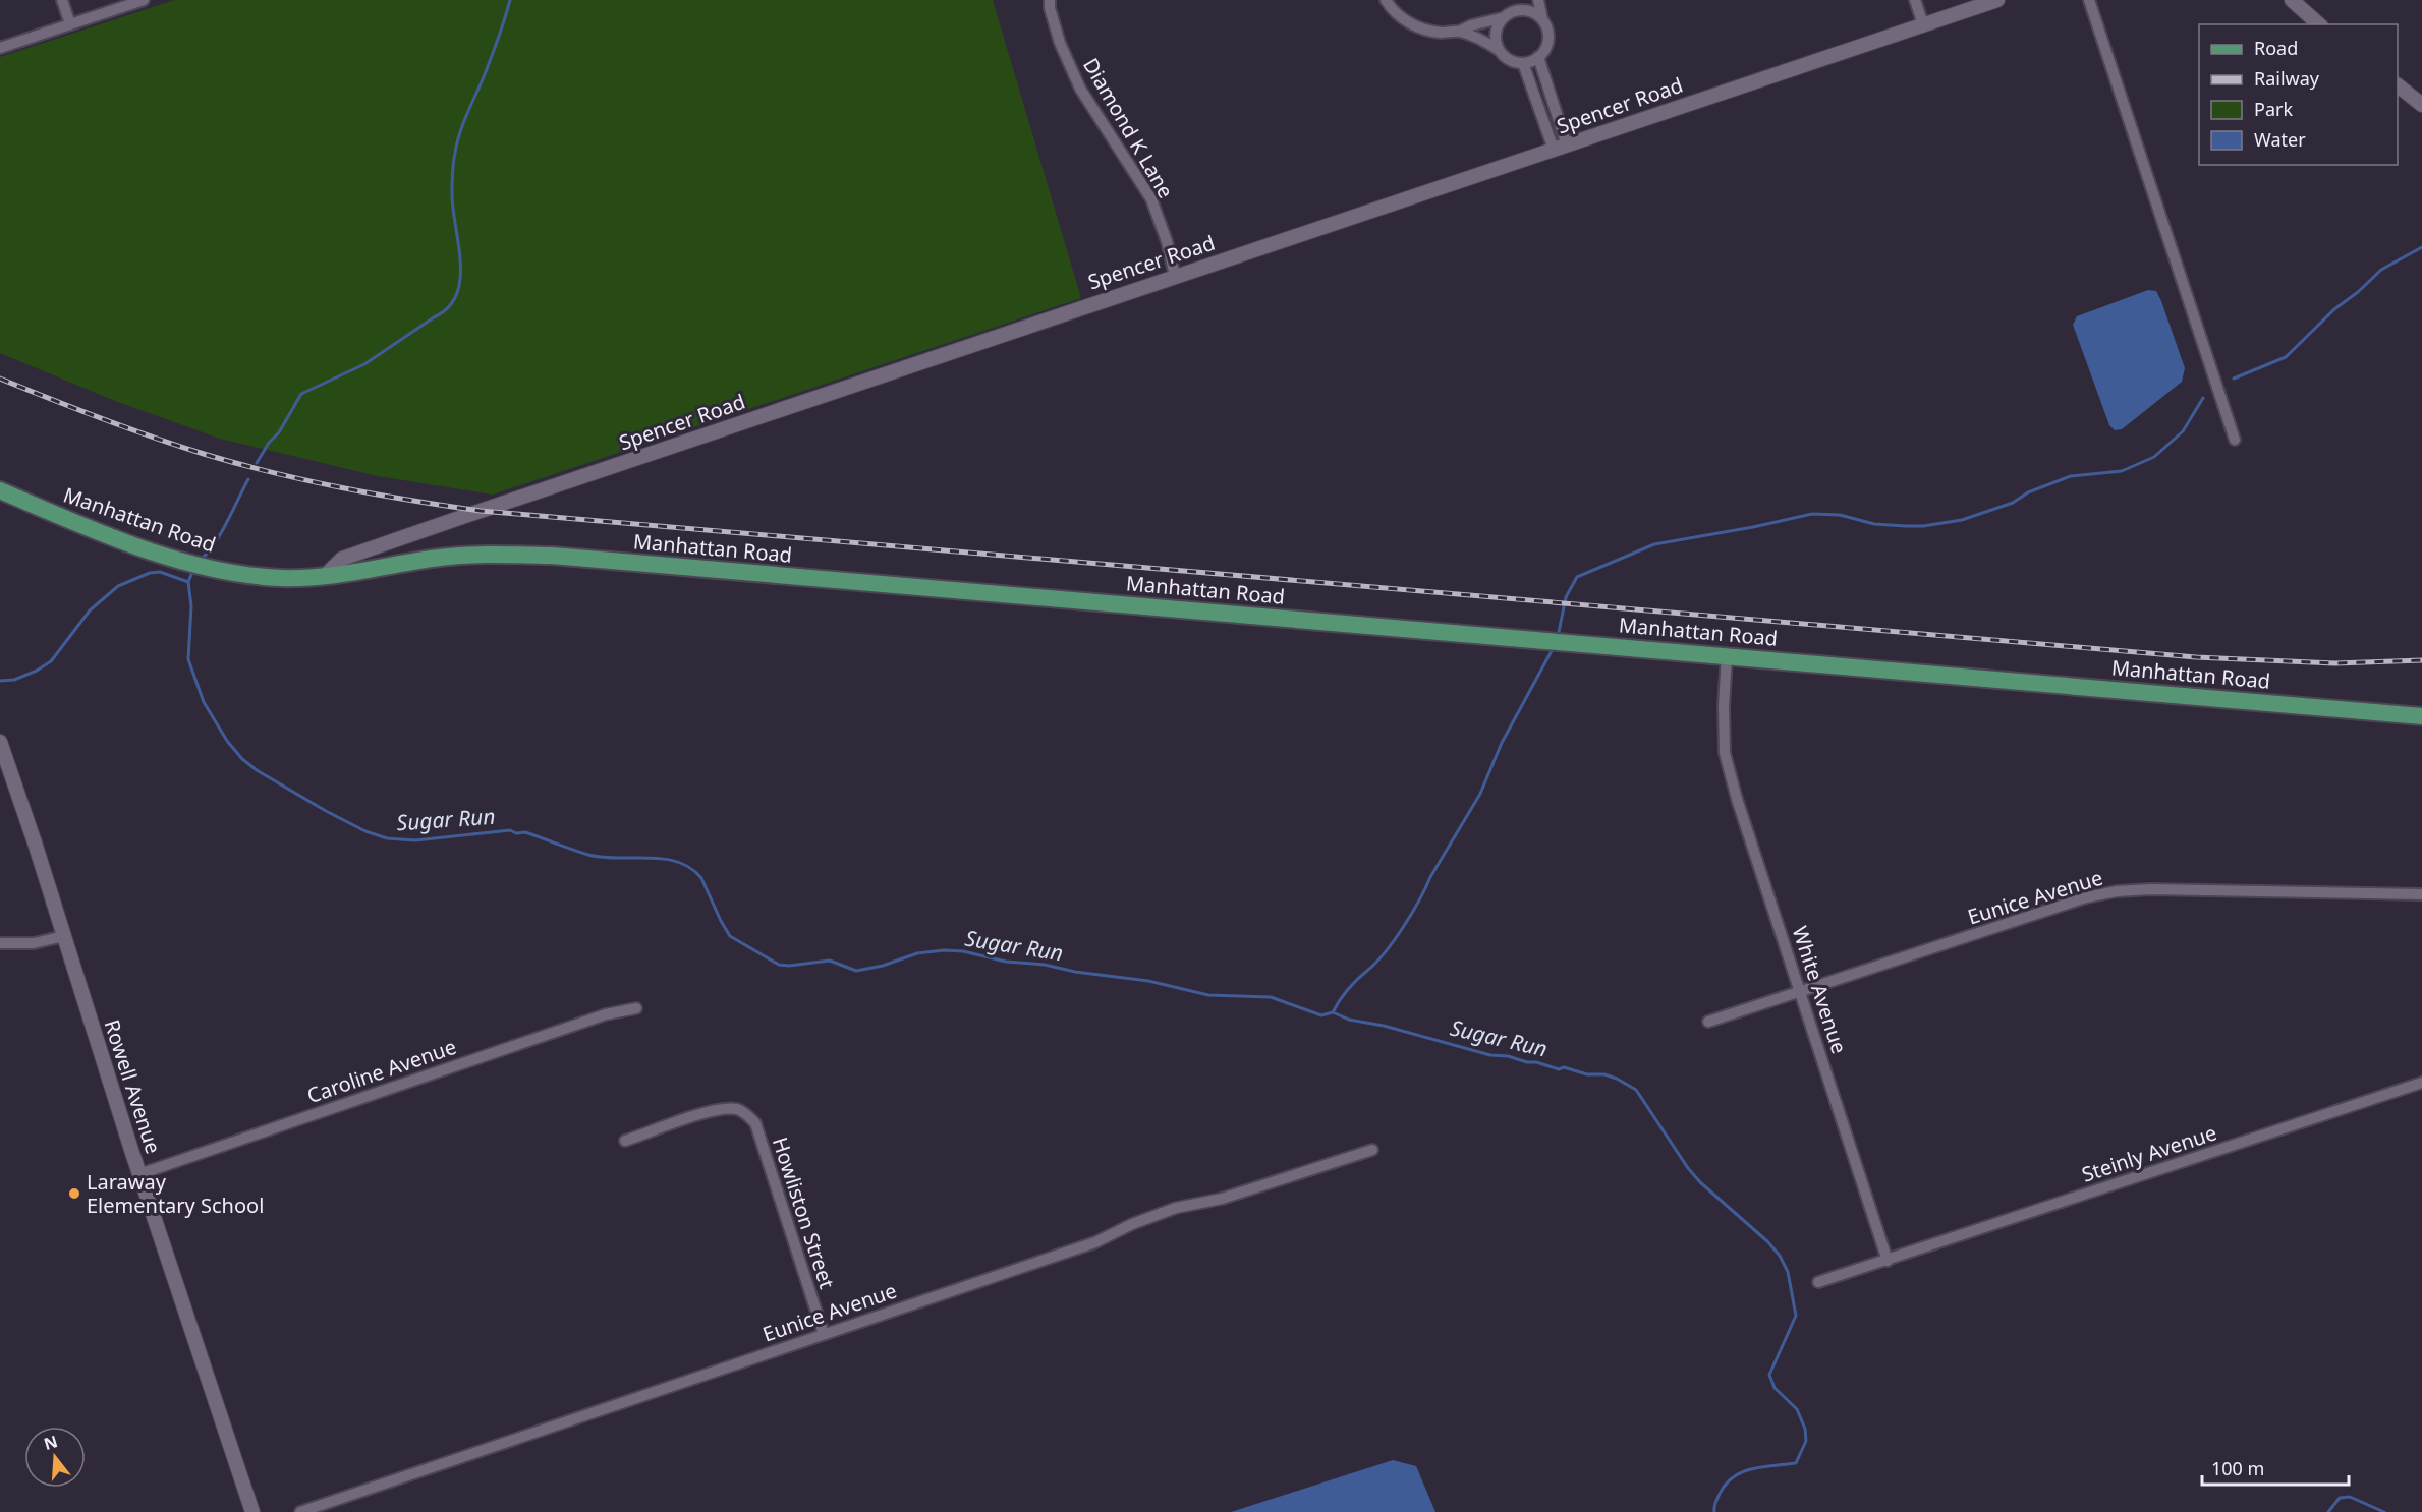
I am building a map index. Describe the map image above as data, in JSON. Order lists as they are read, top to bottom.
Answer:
{
  "streets": {
    "main road": ["Manhattan Road"],
    "street": [
      "Spencer Road",
      "Diamond K Lane",
      "Eunice Avenue",
      "White Avenue",
      "Caroline Avenue",
      "Rowell Avenue",
      "Steinly Avenue",
      "Howliston Street"
    ]
  },
  "crossings": [
    ["Spencer Road", "Diamond K Lane"],
    ["Spencer Road", "Manhattan Road"],
    ["Manhattan Road", "White Avenue"],
    ["Eunice Avenue", "White Avenue"],
    ["Eunice Avenue", "Howliston Street"],
    ["White Avenue", "Steinly Avenue"],
    ["Caroline Avenue", "Rowell Avenue"]
  ],
  "water": ["Sugar Run"],
  "places": ["Laraway Elementary School"],
  "legend": [
    "Road",
    "Railway",
    "Park",
    "Water"
  ],
  "scale_bar": "100 m",
  "north": "top"
}
